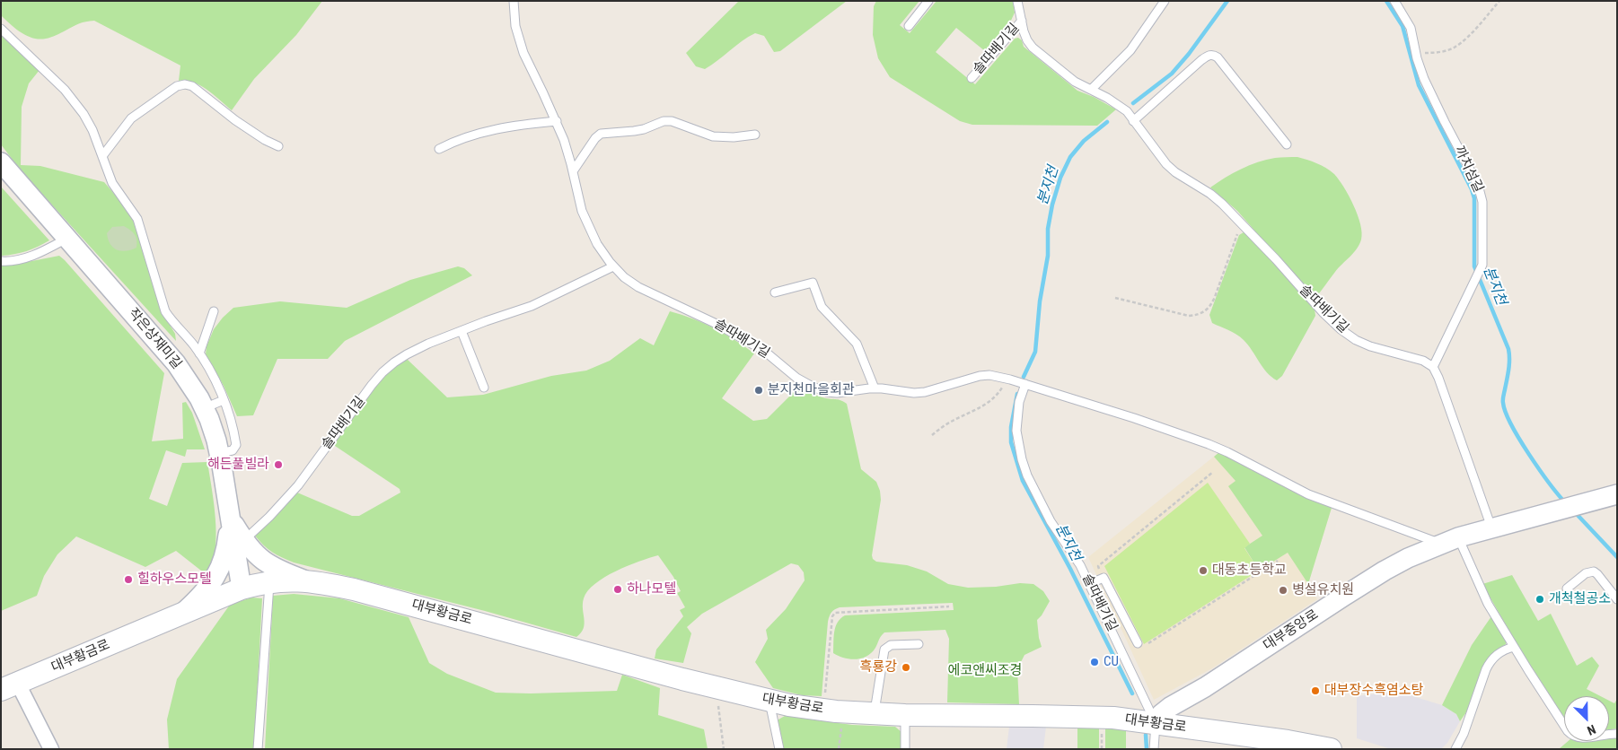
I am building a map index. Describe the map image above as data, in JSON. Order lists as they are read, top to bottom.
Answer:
{
  "streets": {
    "main road": ["대부황금로"],
    "street": ["작은상재미길", "대부중앙로"],
    "lane": ["솔따배기길", "까치섬길"]
  },
  "crossings": [
    ["솔따배기길", "까치섬길"],
    ["솔따배기길", "대부황금로"],
    ["솔따배기길", "대부중앙로"],
    ["작은상재미길", "대부황금로"],
    ["대부황금로", "대부중앙로"]
  ],
  "water": ["분지천"],
  "parks": ["에코앤씨조경"],
  "places": [
    "분지천마을회관",
    "해든풀빌라",
    "대동초등학교",
    "힐하우스모텔",
    "하나모텔",
    "병설유치원",
    "개척철공소",
    "CU",
    "흑룡강",
    "대부장수흑염소탕"
  ],
  "north": "bottom right"
}
